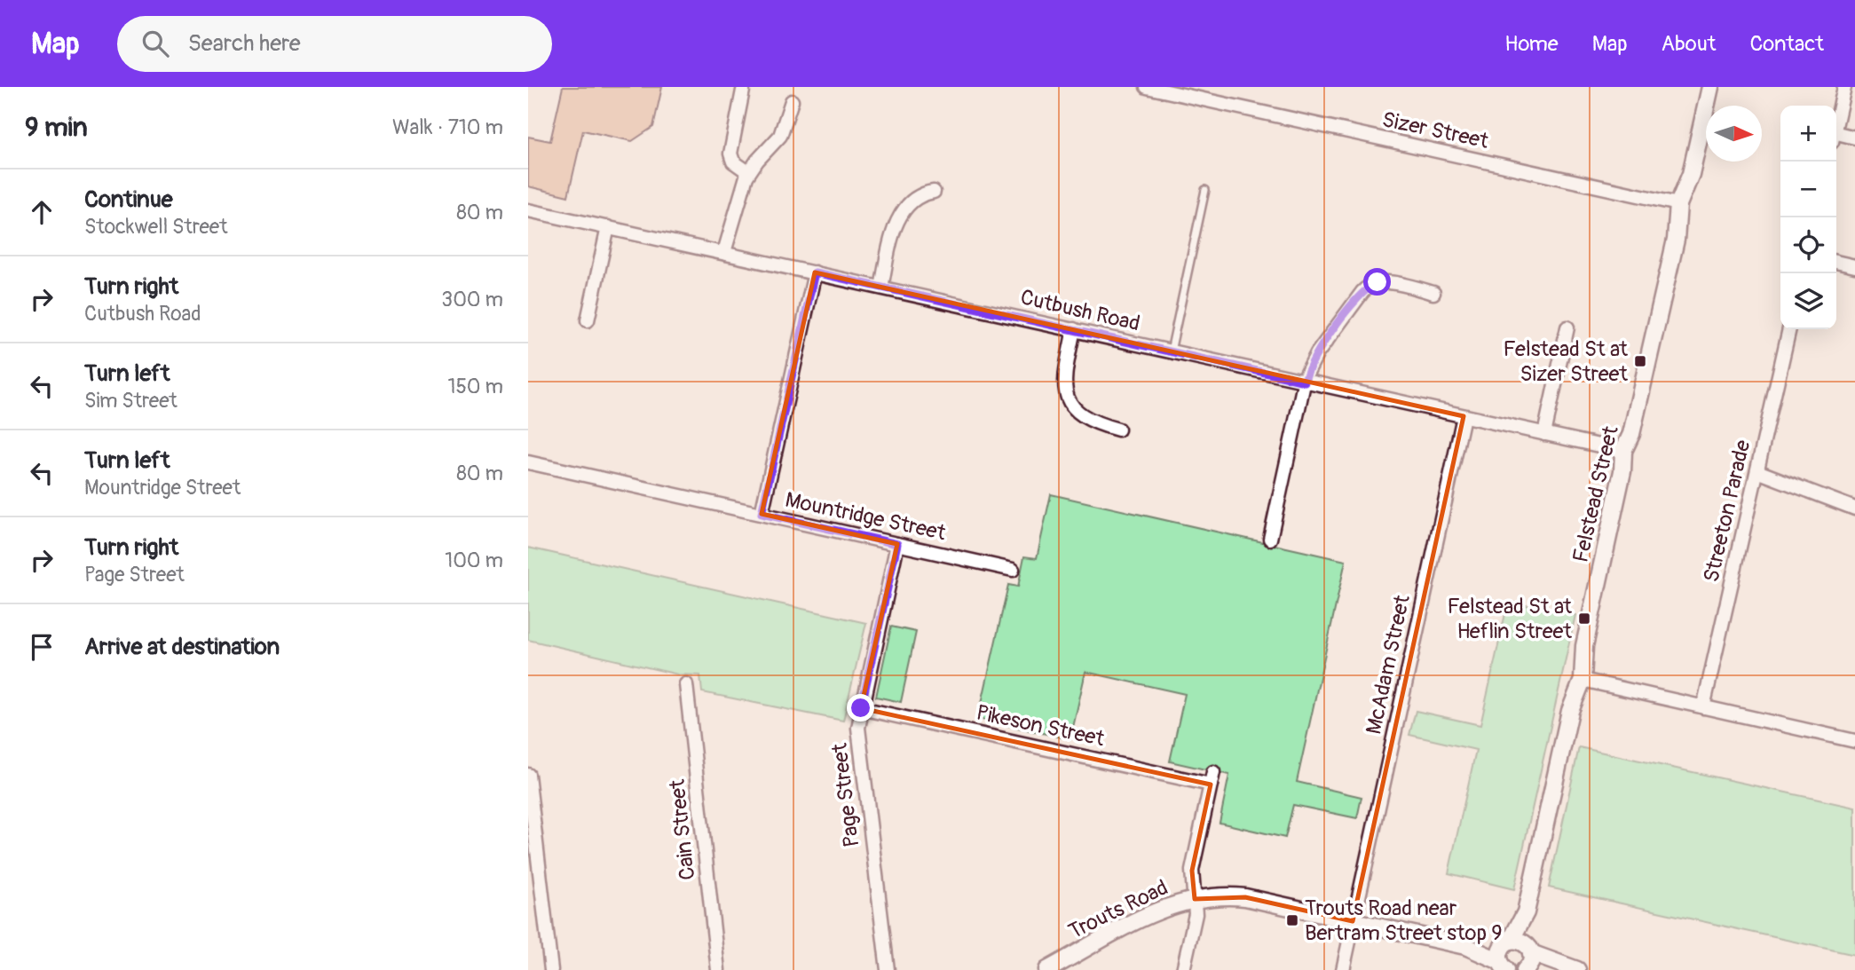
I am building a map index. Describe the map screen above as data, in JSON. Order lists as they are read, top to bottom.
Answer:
{
  "streets": {
    "street": [
      "Sizer Street",
      "Cutbush Road",
      "Felstead Street",
      "Streeton Parade",
      "Mountridge Street",
      "McAdam Street",
      "Pikeson Street",
      "Page Street",
      "Cain Street",
      "Trouts Road"
    ]
  },
  "crossings": [
    ["Sizer Street", "Felstead Street"],
    ["Cutbush Road", "Felstead Street"],
    ["Cutbush Road", "McAdam Street"],
    ["Felstead Street", "Trouts Road"],
    ["Mountridge Street", "Page Street"],
    ["McAdam Street", "Trouts Road"],
    ["Pikeson Street", "Page Street"],
    ["Pikeson Street", "Trouts Road"]
  ],
  "places": {
    "transit": ["Felstead St at Sizer Street", "Felstead St at Heflin Street", "Trouts Road near Bertram Street stop 9"]
  },
  "north": "right",
  "page": {
    "header": "Map",
    "search": "Search here",
    "nav": [
      "Home",
      "Map",
      "About",
      "Contact"
    ],
    "heading": ["9 min", "Walk · 710 m"],
    "map_buttons": ["+", "−"],
    "list": [
      ["Continue", "Stockwell Street", "80 m"],
      ["Turn right", "Cutbush Road", "300 m"],
      ["Turn left", "Sim Street", "150 m"],
      ["Turn left", "Mountridge Street", "80 m"],
      ["Turn right", "Page Street", "100 m"],
      "Arrive at destination"
    ]
  }
}
